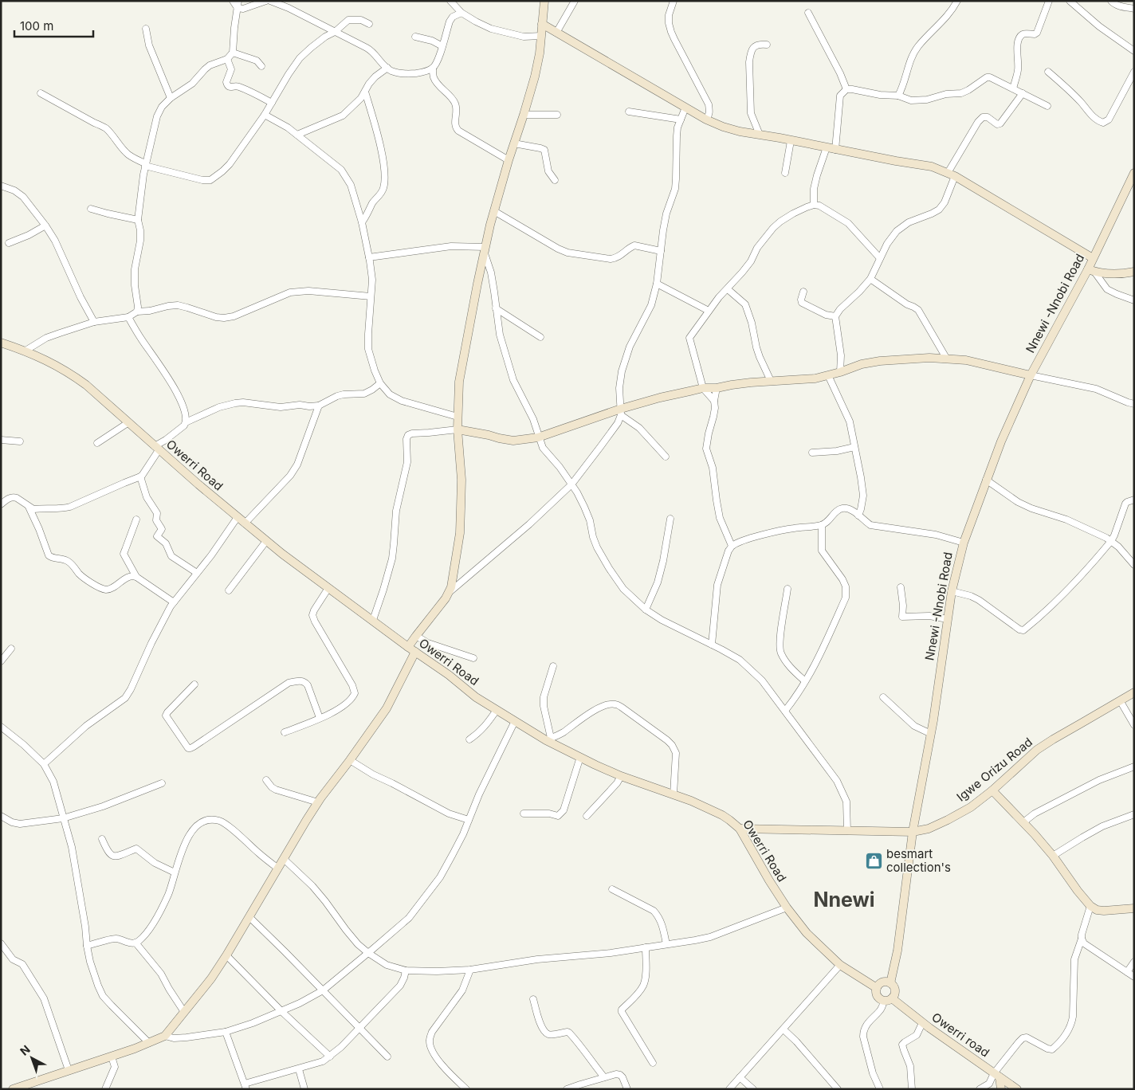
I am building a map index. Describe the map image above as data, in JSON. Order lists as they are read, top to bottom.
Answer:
{
  "streets": {
    "main road": [
      "Nnewi -Nnobi Road",
      "Owerri Road",
      "Igwe Orizu Road",
      "Owerri road"
    ]
  },
  "crossings": [
    ["Nnewi -Nnobi Road", "Owerri Road"],
    ["Nnewi -Nnobi Road", "Igwe Orizu Road"],
    ["Nnewi -Nnobi Road", "Owerri road"],
    ["Owerri Road", "Igwe Orizu Road"],
    ["Owerri Road", "Owerri road"]
  ],
  "districts": ["Nnewi"],
  "places": {
    "shop": ["besmart collection's"]
  },
  "scale_bar": "100 m",
  "north": "top left"
}
